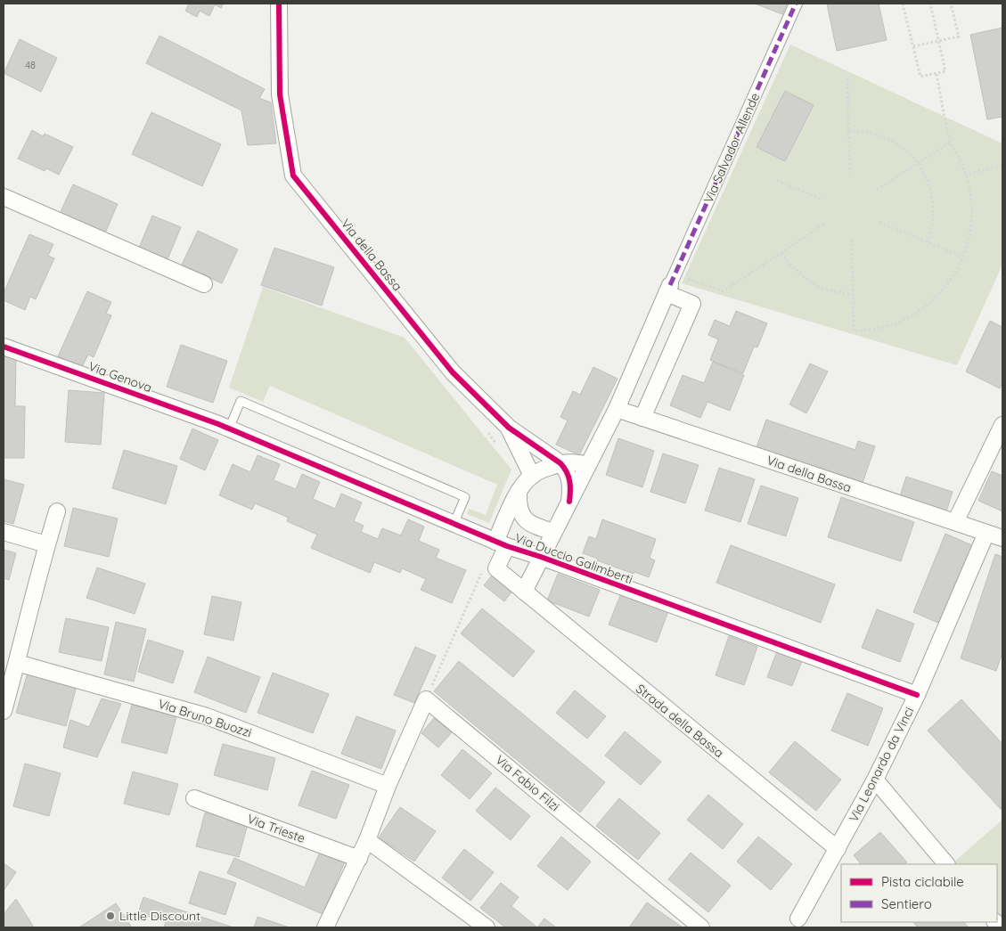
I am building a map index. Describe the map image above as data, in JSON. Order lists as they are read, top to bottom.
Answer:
{
  "streets": {
    "street": [
      "Via Salvador Allende",
      "Via della Bassa",
      "Via Genova",
      "Via Duccio Galimberti",
      "Via Bruno Buozzi",
      "Strada della Bassa",
      "Via Leonardo da Vinci",
      "Via Fabio Filzi",
      "Via Trieste"
    ]
  },
  "crossings": [
    ["Via Salvador Allende", "Via della Bassa"],
    ["Via della Bassa", "Strada della Bassa"],
    ["Via della Bassa", "Via Leonardo da Vinci"],
    ["Via Genova", "Via Duccio Galimberti"],
    ["Via Duccio Galimberti", "Strada della Bassa"],
    ["Via Duccio Galimberti", "Via Leonardo da Vinci"],
    ["Strada della Bassa", "Via Leonardo da Vinci"]
  ],
  "places": ["Little Discount"],
  "house_numbers": ["48"],
  "legend": ["Pista ciclabile", "Sentiero"]
}
